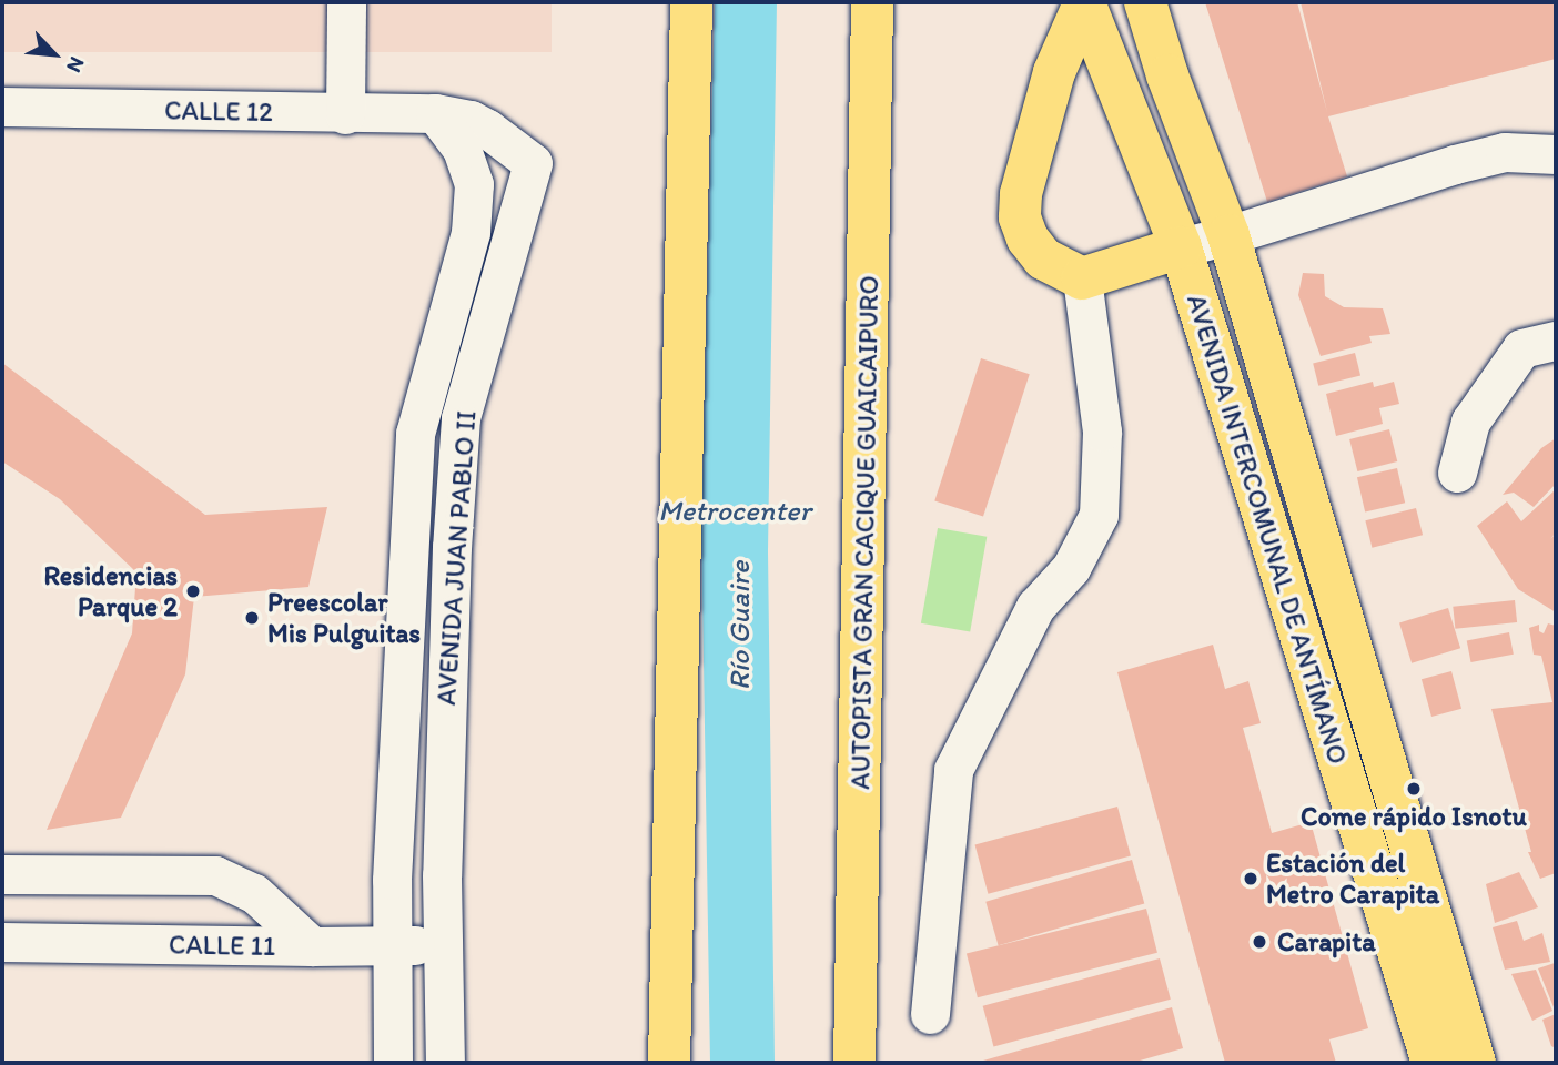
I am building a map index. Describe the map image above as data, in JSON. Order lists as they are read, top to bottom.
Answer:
{
  "streets": {
    "main road": ["AVENIDA INTERCOMUNAL DE ANTÍMANO", "AUTOPISTA GRAN CACIQUE GUAICAIPURO"],
    "street": ["CALLE 12", "AVENIDA JUAN PABLO II", "CALLE 11"]
  },
  "crossings": [
    ["CALLE 12", "AVENIDA JUAN PABLO II"],
    ["AVENIDA JUAN PABLO II", "CALLE 11"]
  ],
  "water": ["Metrocenter", "Río Guaire"],
  "places": [
    "Residencias Parque 2",
    "Preescolar Mis Pulguitas",
    "Come rápido Isnotu",
    "Estación del Metro Carapita",
    "Carapita"
  ],
  "north": "bottom right"
}
